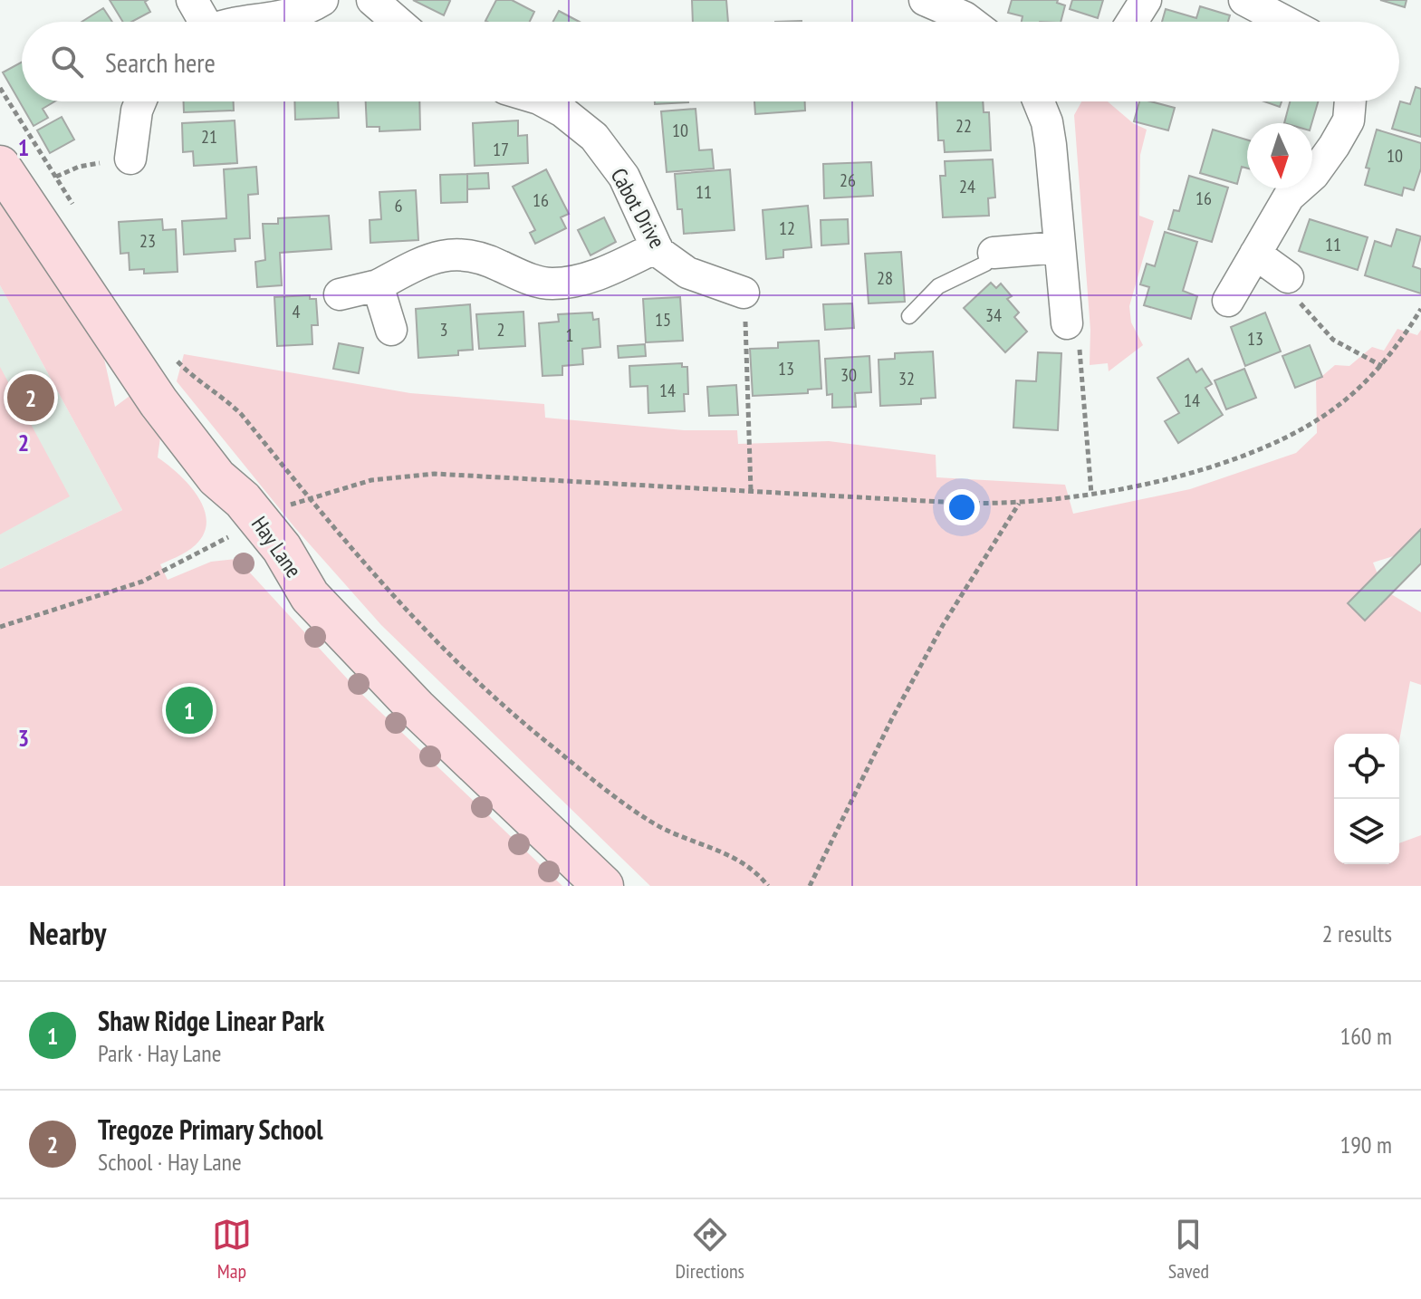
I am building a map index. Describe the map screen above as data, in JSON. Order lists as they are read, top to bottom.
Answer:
{
  "streets": {
    "street": ["Cabot Drive", "Hay Lane"]
  },
  "house_numbers": [
    "22",
    "10",
    "21",
    "17",
    "10",
    "26",
    "24",
    "11",
    "16",
    "16",
    "6",
    "12",
    "23",
    "11",
    "28",
    "4",
    "34",
    "15",
    "3",
    "2",
    "1",
    "13",
    "13",
    "30",
    "32",
    "14",
    "14"
  ],
  "north": "bottom",
  "page": {
    "search": "Search here",
    "pins": ["2", "1"],
    "heading": ["Nearby", "2 results"],
    "list": [
      {
        "mark": "1",
        "name": "Shaw Ridge Linear Park",
        "note": "Park · Hay Lane",
        "value": "160 m"
      },
      {
        "mark": "2",
        "name": "Tregoze Primary School",
        "note": "School · Hay Lane",
        "value": "190 m"
      }
    ],
    "nav": ["Map", "Directions", "Saved"]
  },
  "grid": {
    "rows": ["1", "2", "3"]
  }
}
